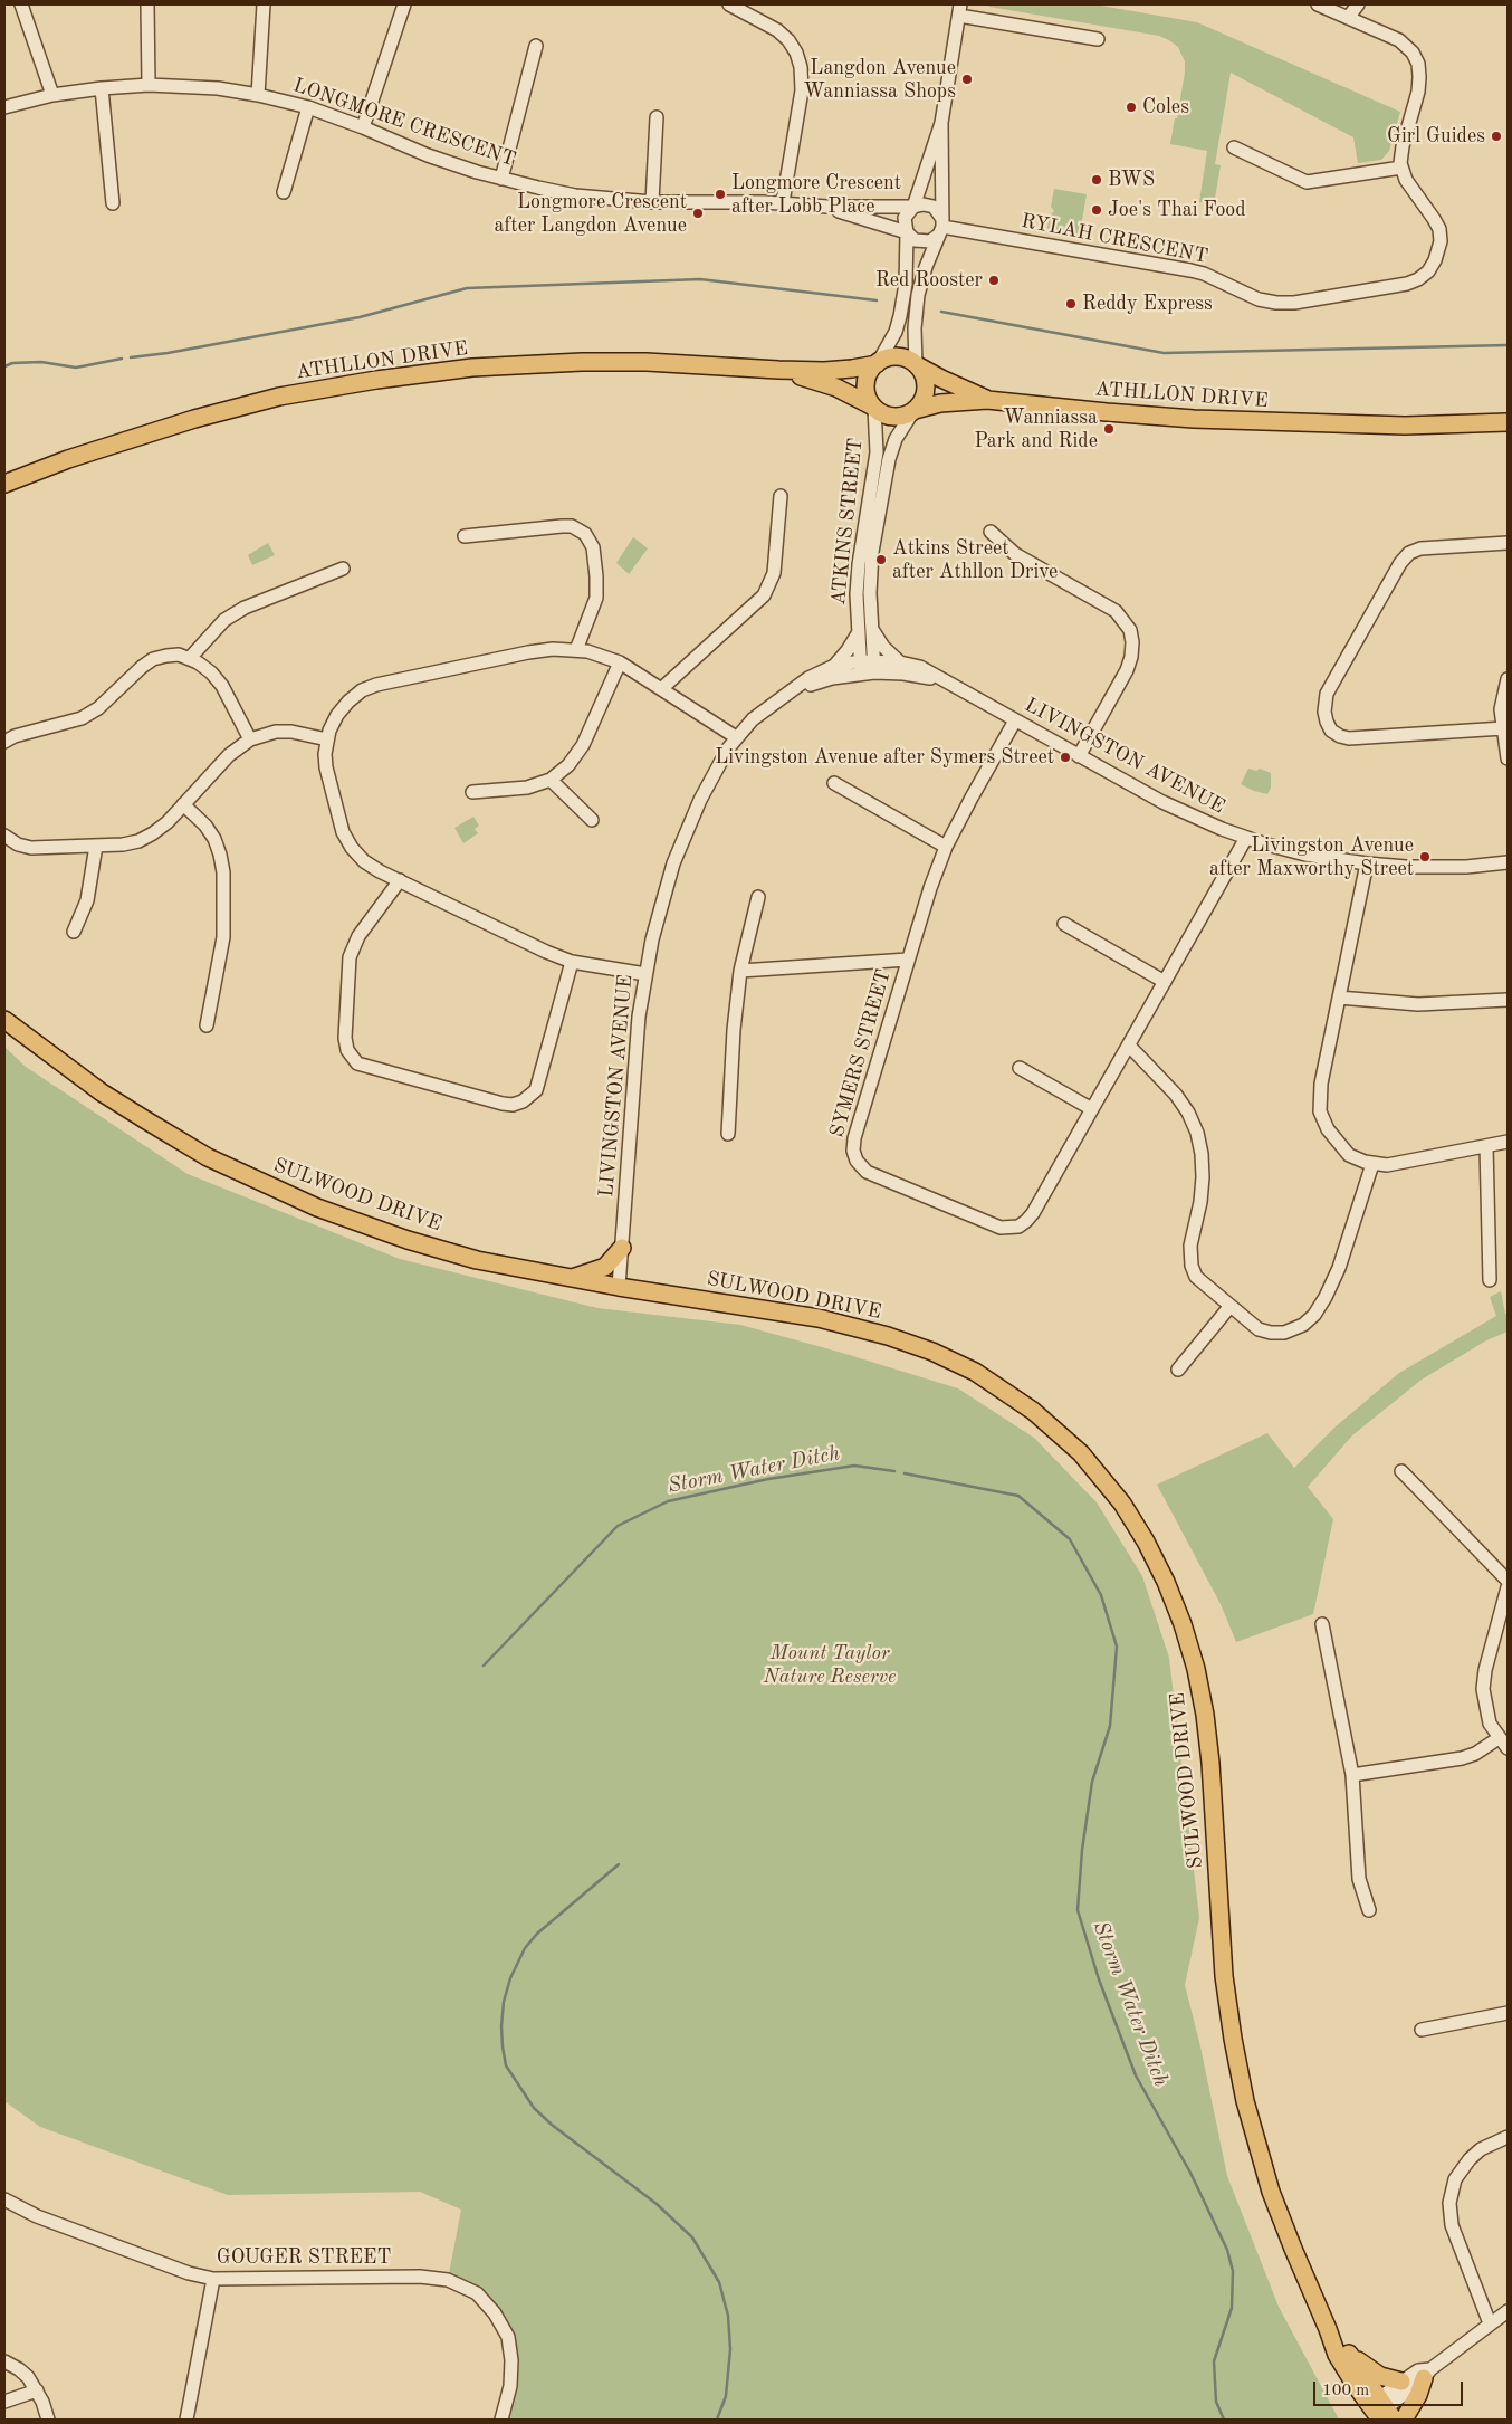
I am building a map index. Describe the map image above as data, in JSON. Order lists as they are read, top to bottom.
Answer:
{
  "streets": {
    "main road": ["ATHLLON DRIVE", "SULWOOD DRIVE"],
    "street": [
      "LONGMORE CRESCENT",
      "RYLAH CRESCENT",
      "ATKINS STREET",
      "LIVINGSTON AVENUE",
      "SYMERS STREET",
      "GOUGER STREET"
    ]
  },
  "crossings": [
    ["LONGMORE CRESCENT", "RYLAH CRESCENT"],
    ["ATHLLON DRIVE", "ATKINS STREET"],
    ["ATKINS STREET", "LIVINGSTON AVENUE"],
    ["LIVINGSTON AVENUE", "SYMERS STREET"],
    ["LIVINGSTON AVENUE", "SULWOOD DRIVE"]
  ],
  "water": ["Storm Water Ditch"],
  "parks": ["Mount Taylor Nature Reserve"],
  "places": [
    "Langdon Avenue Wanniassa Shops",
    "Coles",
    "Girl Guides",
    "BWS",
    "Longmore Crescent after Lobb Place",
    "Joe's Thai Food",
    "Longmore Crescent after Langdon Avenue",
    "Red Rooster",
    "Reddy Express",
    "Wanniassa Park and Ride",
    "Atkins Street after Athllon Drive",
    "Livingston Avenue after Symers Street",
    "Livingston Avenue after Maxworthy Street"
  ],
  "scale_bar": "100 m"
}
